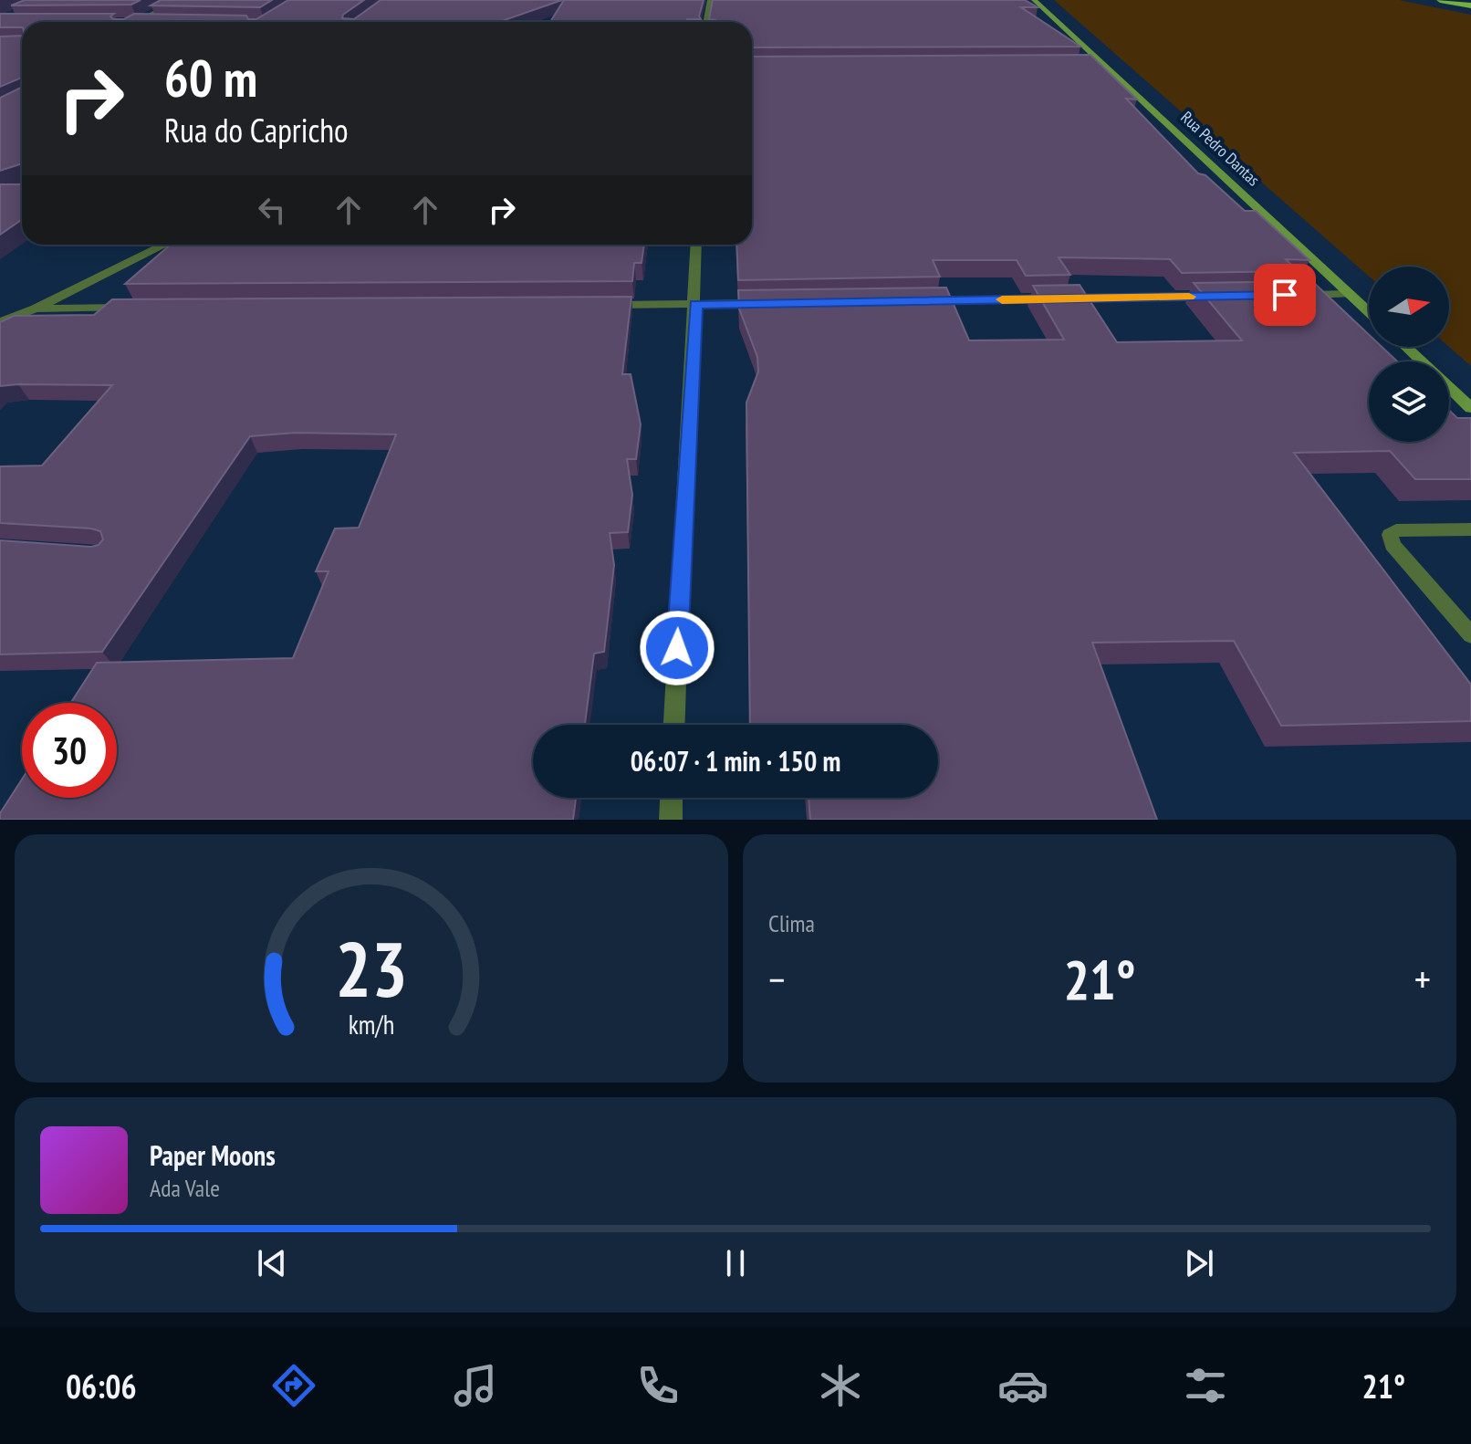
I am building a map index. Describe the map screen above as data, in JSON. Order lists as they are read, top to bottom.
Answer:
{
  "streets": {
    "main road": ["Rua Pedro Dantas"]
  },
  "north": "right",
  "page": {
    "turn": ["60 m", "Rua do Capricho"],
    "limit": "30",
    "trip": "06:07 · 1 min · 150 m",
    "tile": "Clima",
    "heat": ["−", "21°", "+"],
    "song": ["Paper Moons", "Ada Vale"],
    "tabs": ["06:06", "21°"],
    "gauge": ["23", "km/h"]
  }
}
